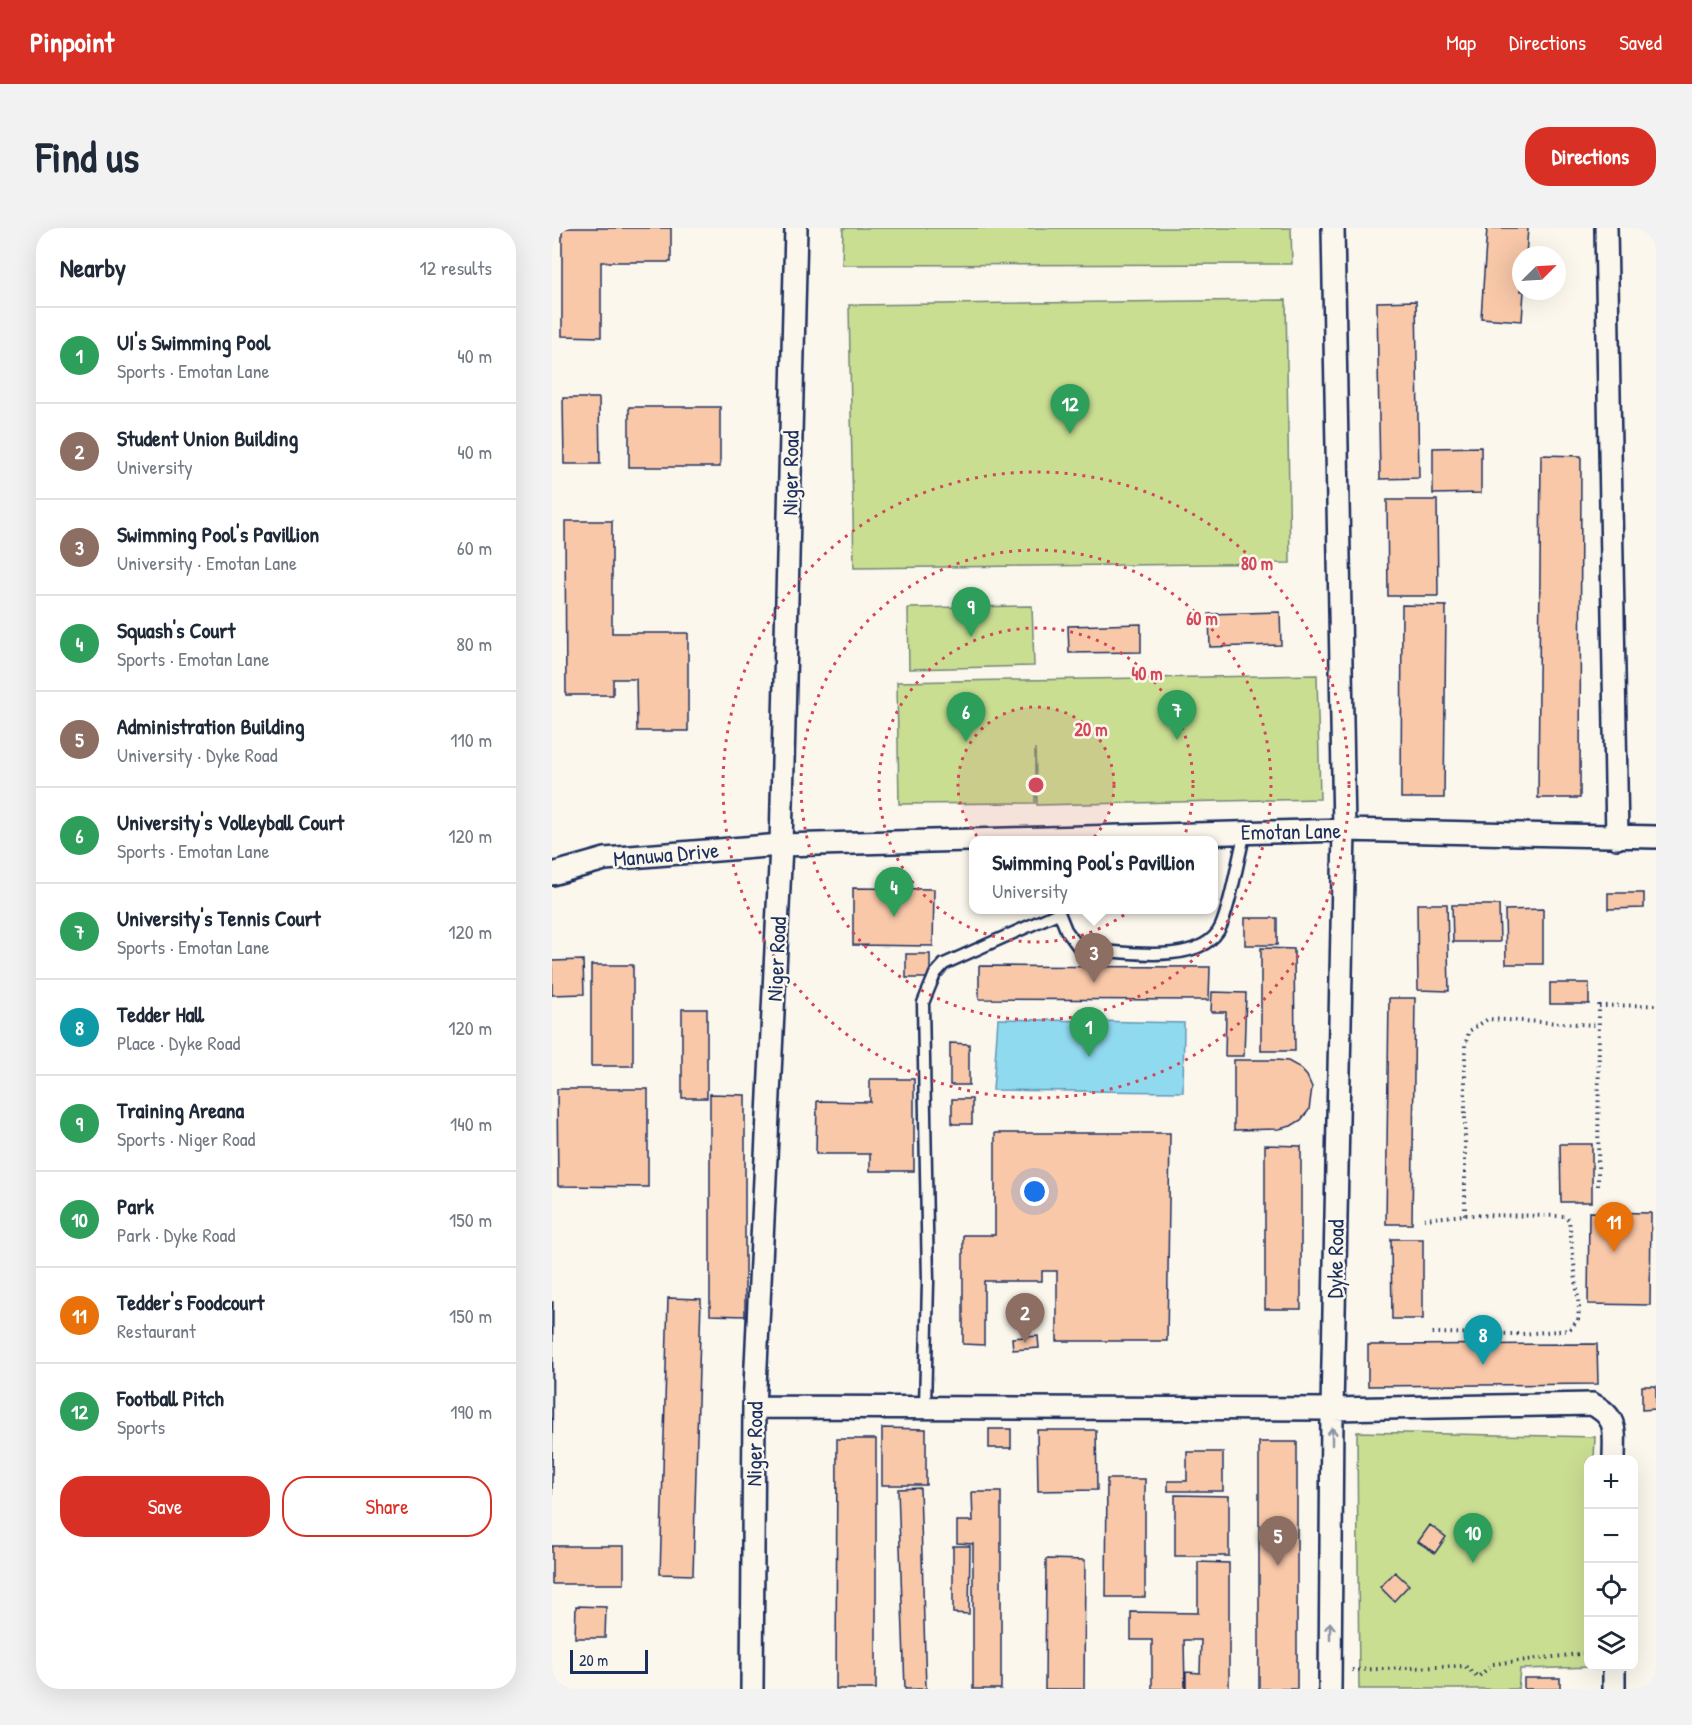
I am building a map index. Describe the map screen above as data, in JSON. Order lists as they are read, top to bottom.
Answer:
{
  "streets": {
    "street": [
      "Niger Road",
      "Emotan Lane",
      "Manuwa Drive",
      "Dyke Road"
    ]
  },
  "crossings": [
    ["Niger Road", "Emotan Lane"],
    ["Niger Road", "Manuwa Drive"],
    ["Emotan Lane", "Manuwa Drive"],
    ["Emotan Lane", "Dyke Road"]
  ],
  "scale_bar": "20 m",
  "north": "top right",
  "page": {
    "header": "Pinpoint",
    "nav": ["Map", "Directions", "Saved"],
    "buttons": [
      "Directions",
      ["Save", "Share"]
    ],
    "title": "Find us",
    "heading": ["Nearby", "12 results"],
    "list": [
      {
        "mark": "1",
        "name": "UI's Swimming Pool",
        "note": "Sports · Emotan Lane",
        "value": "40 m"
      },
      {
        "mark": "2",
        "name": "Student Union Building",
        "note": "University",
        "value": "40 m"
      },
      {
        "mark": "3",
        "name": "Swimming Pool's Pavillion",
        "note": "University · Emotan Lane",
        "value": "60 m"
      },
      {
        "mark": "4",
        "name": "Squash's Court",
        "note": "Sports · Emotan Lane",
        "value": "80 m"
      },
      {
        "mark": "5",
        "name": "Administration Building",
        "note": "University · Dyke Road",
        "value": "110 m"
      },
      {
        "mark": "6",
        "name": "University's Volleyball Court",
        "note": "Sports · Emotan Lane",
        "value": "120 m"
      },
      {
        "mark": "7",
        "name": "University's Tennis Court",
        "note": "Sports · Emotan Lane",
        "value": "120 m"
      },
      {
        "mark": "8",
        "name": "Tedder Hall",
        "note": "Place · Dyke Road",
        "value": "120 m"
      },
      {
        "mark": "9",
        "name": "Training Areana",
        "note": "Sports · Niger Road",
        "value": "140 m"
      },
      {
        "mark": "10",
        "name": "Park",
        "note": "Park · Dyke Road",
        "value": "150 m"
      },
      {
        "mark": "11",
        "name": "Tedder's Foodcourt",
        "note": "Restaurant",
        "value": "150 m"
      },
      {
        "mark": "12",
        "name": "Football Pitch",
        "note": "Sports",
        "value": "190 m"
      }
    ],
    "pins": [
      "12",
      "9",
      "7",
      "6",
      "4",
      "3",
      "1",
      "11",
      "2",
      "8",
      "10",
      "5"
    ],
    "popup": ["Swimming Pool's Pavillion", "University"],
    "map_buttons": ["+", "−"],
    "scale": "20 m"
  },
  "rings": [
    "80 m",
    "60 m",
    "40 m",
    "20 m"
  ]
}
